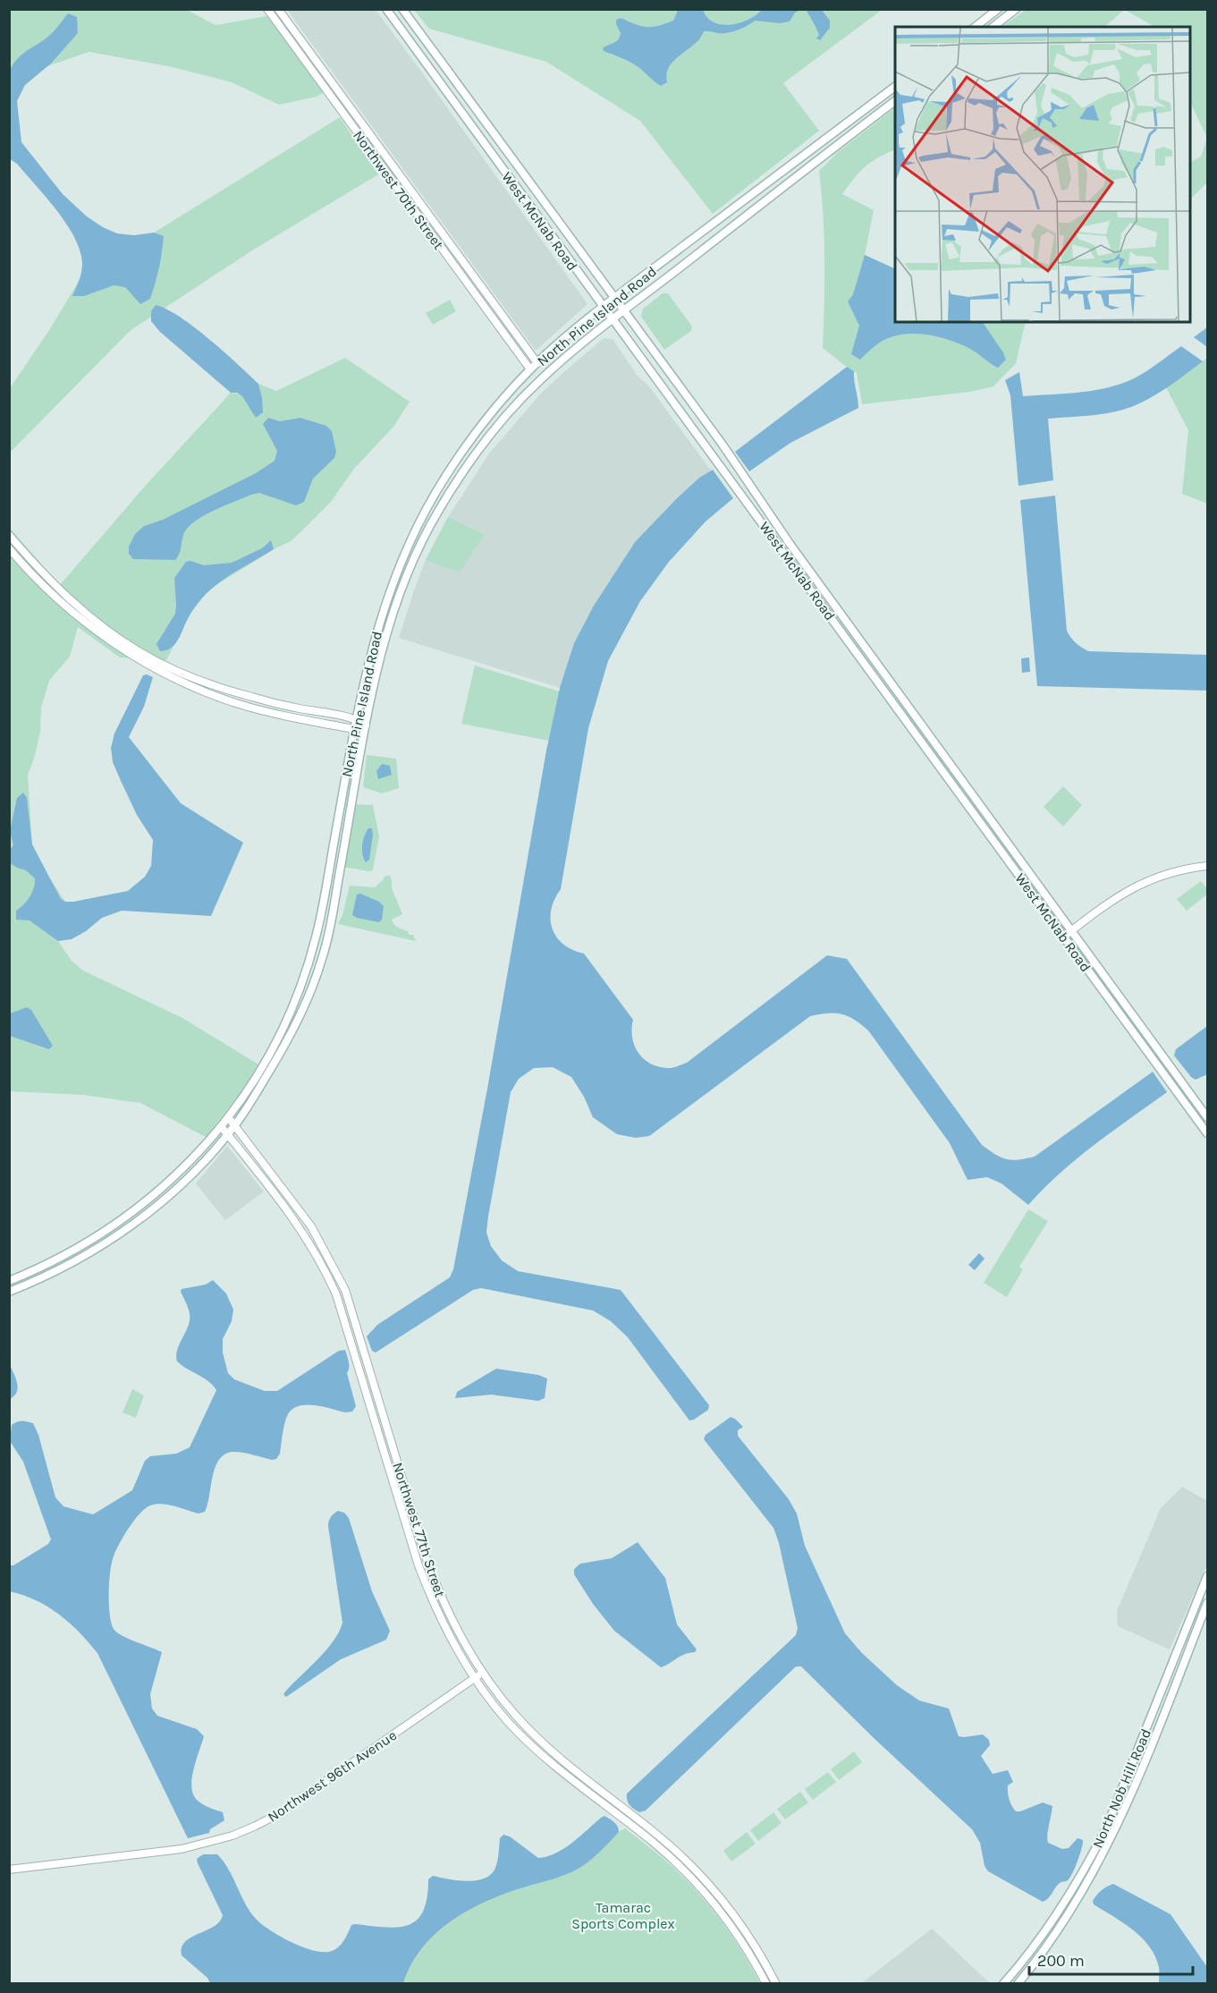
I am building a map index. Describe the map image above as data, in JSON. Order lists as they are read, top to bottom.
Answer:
{
  "streets": {
    "main road": ["West McNab Road", "North Pine Island Road", "North Nob Hill Road"],
    "street": ["Northwest 70th Street", "Northwest 77th Street", "Northwest 96th Avenue"]
  },
  "crossings": [
    ["Northwest 70th Street", "North Pine Island Road"],
    ["West McNab Road", "North Pine Island Road"],
    ["North Pine Island Road", "Northwest 77th Street"],
    ["Northwest 77th Street", "Northwest 96th Avenue"]
  ],
  "parks": ["Tamarac Sports Complex"],
  "scale_bar": "200 m"
}
